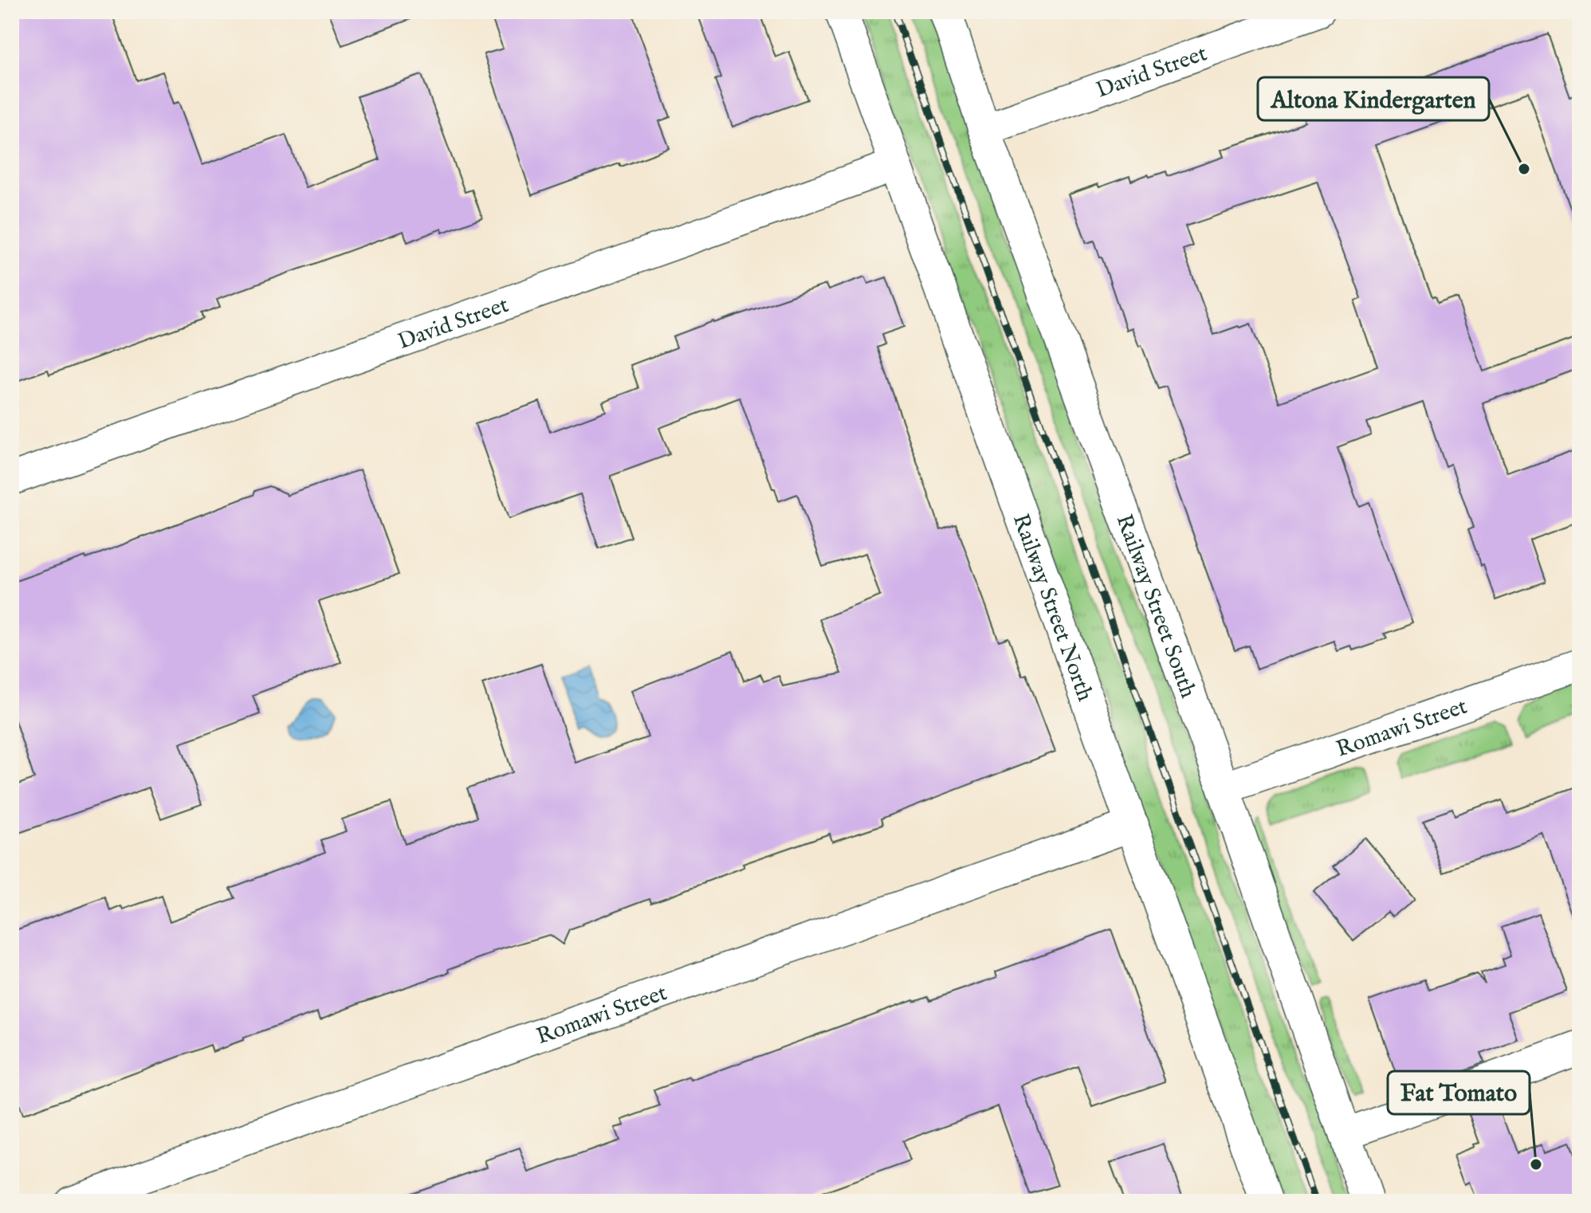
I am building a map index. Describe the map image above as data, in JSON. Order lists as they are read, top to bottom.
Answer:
{
  "streets": {
    "street": [
      "David Street",
      "Railway Street North",
      "Railway Street South",
      "Romawi Street"
    ]
  },
  "crossings": [
    ["David Street", "Railway Street North"],
    ["David Street", "Railway Street South"],
    ["Railway Street North", "Romawi Street"],
    ["Railway Street South", "Romawi Street"]
  ],
  "places": ["Altona Kindergarten", "Fat Tomato"]
}
